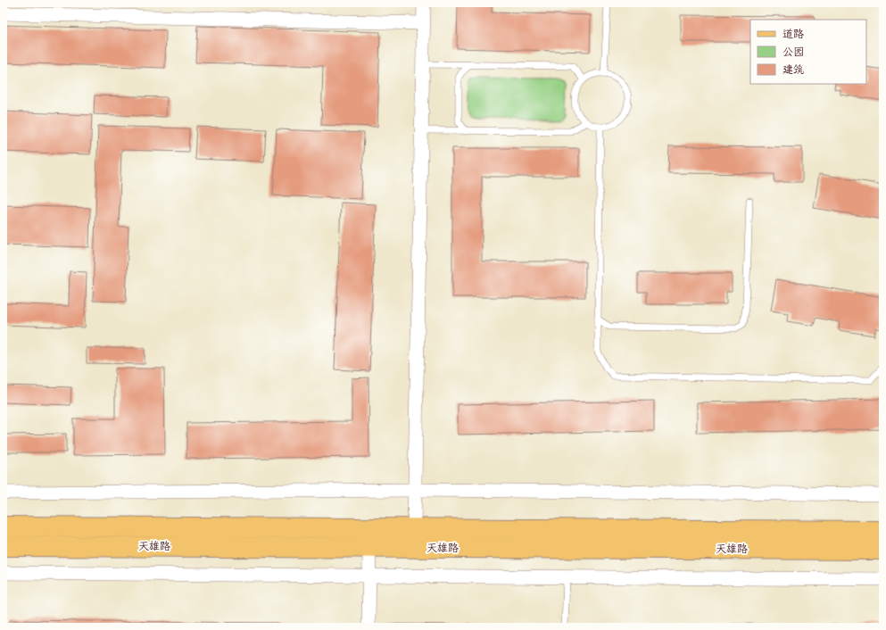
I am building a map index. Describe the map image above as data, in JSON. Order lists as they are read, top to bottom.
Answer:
{
  "streets": {
    "main road": ["天雄路"]
  },
  "legend": ["道路", "公园", "建筑"]
}
